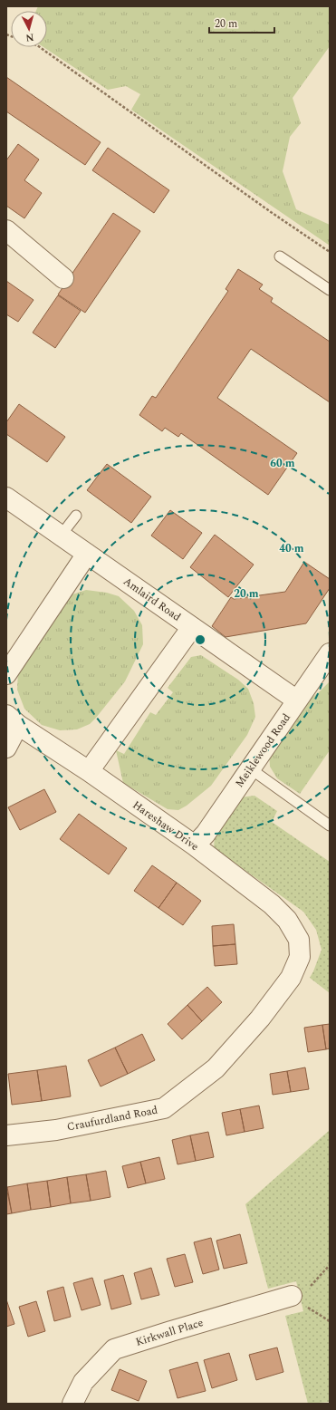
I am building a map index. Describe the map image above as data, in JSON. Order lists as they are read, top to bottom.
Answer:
{
  "streets": {
    "street": [
      "Amlaird Road",
      "Meiklewood Road",
      "Hareshaw Drive",
      "Craufurdland Road",
      "Kirkwall Place"
    ]
  },
  "crossings": [
    ["Amlaird Road", "Meiklewood Road"],
    ["Meiklewood Road", "Hareshaw Drive"],
    ["Hareshaw Drive", "Craufurdland Road"]
  ],
  "scale_bar": "20 m",
  "north": "bottom",
  "rings": ["60 m", "40 m", "20 m"]
}
